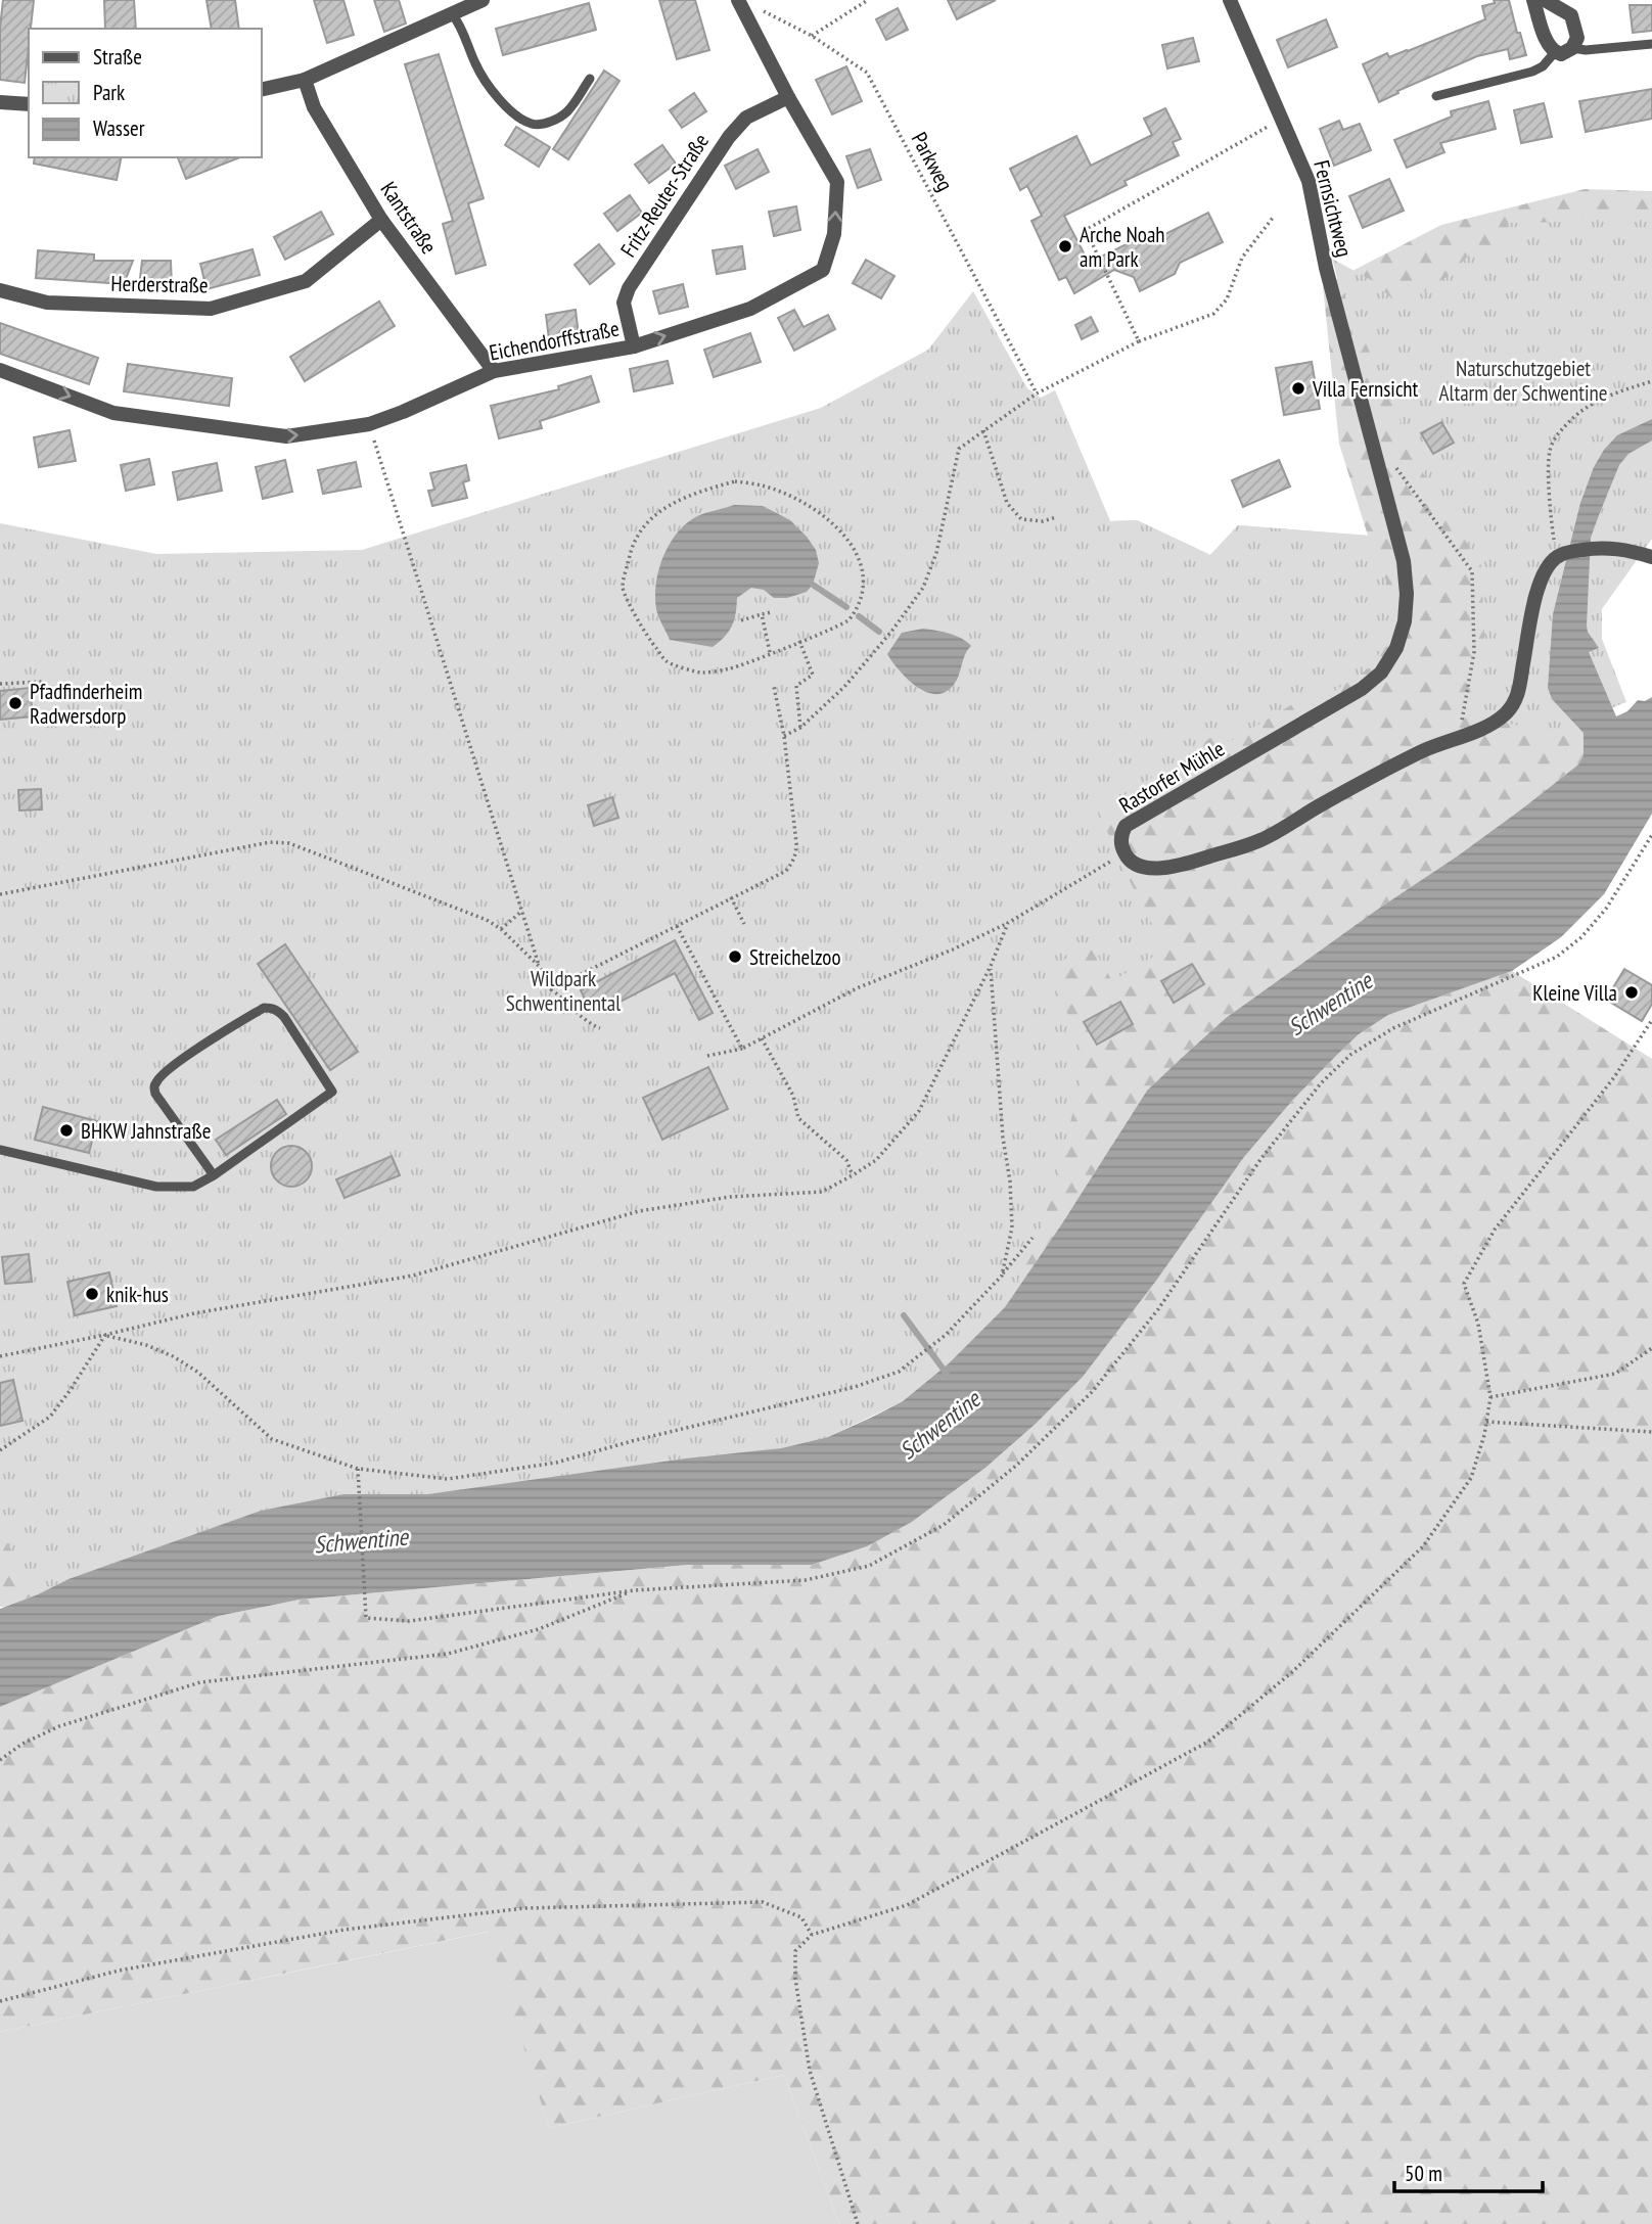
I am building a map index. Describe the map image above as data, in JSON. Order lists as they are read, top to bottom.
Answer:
{
  "streets": {
    "street": [
      "Fritz-Reuter-Straße",
      "Fernsichtweg",
      "Kantstraße",
      "Herderstraße",
      "Eichendorffstraße",
      "Rastorfer Mühle"
    ],
    "path": ["Parkweg"]
  },
  "crossings": [
    ["Parkweg", "Eichendorffstraße"],
    ["Fritz-Reuter-Straße", "Eichendorffstraße"],
    ["Fernsichtweg", "Rastorfer Mühle"],
    ["Kantstraße", "Herderstraße"],
    ["Kantstraße", "Eichendorffstraße"]
  ],
  "water": ["Schwentine"],
  "parks": ["Naturschutzgebiet Altarm der Schwentine", "Wildpark Schwentinental"],
  "places": [
    "Arche Noah am Park",
    "Villa Fernsicht",
    "Pfadfinderheim Radwersdorp",
    "Streichelzoo",
    "Kleine Villa",
    "BHKW Jahnstraße",
    "knik-hus"
  ],
  "legend": ["Straße", "Park", "Wasser"],
  "scale_bar": "50 m"
}
